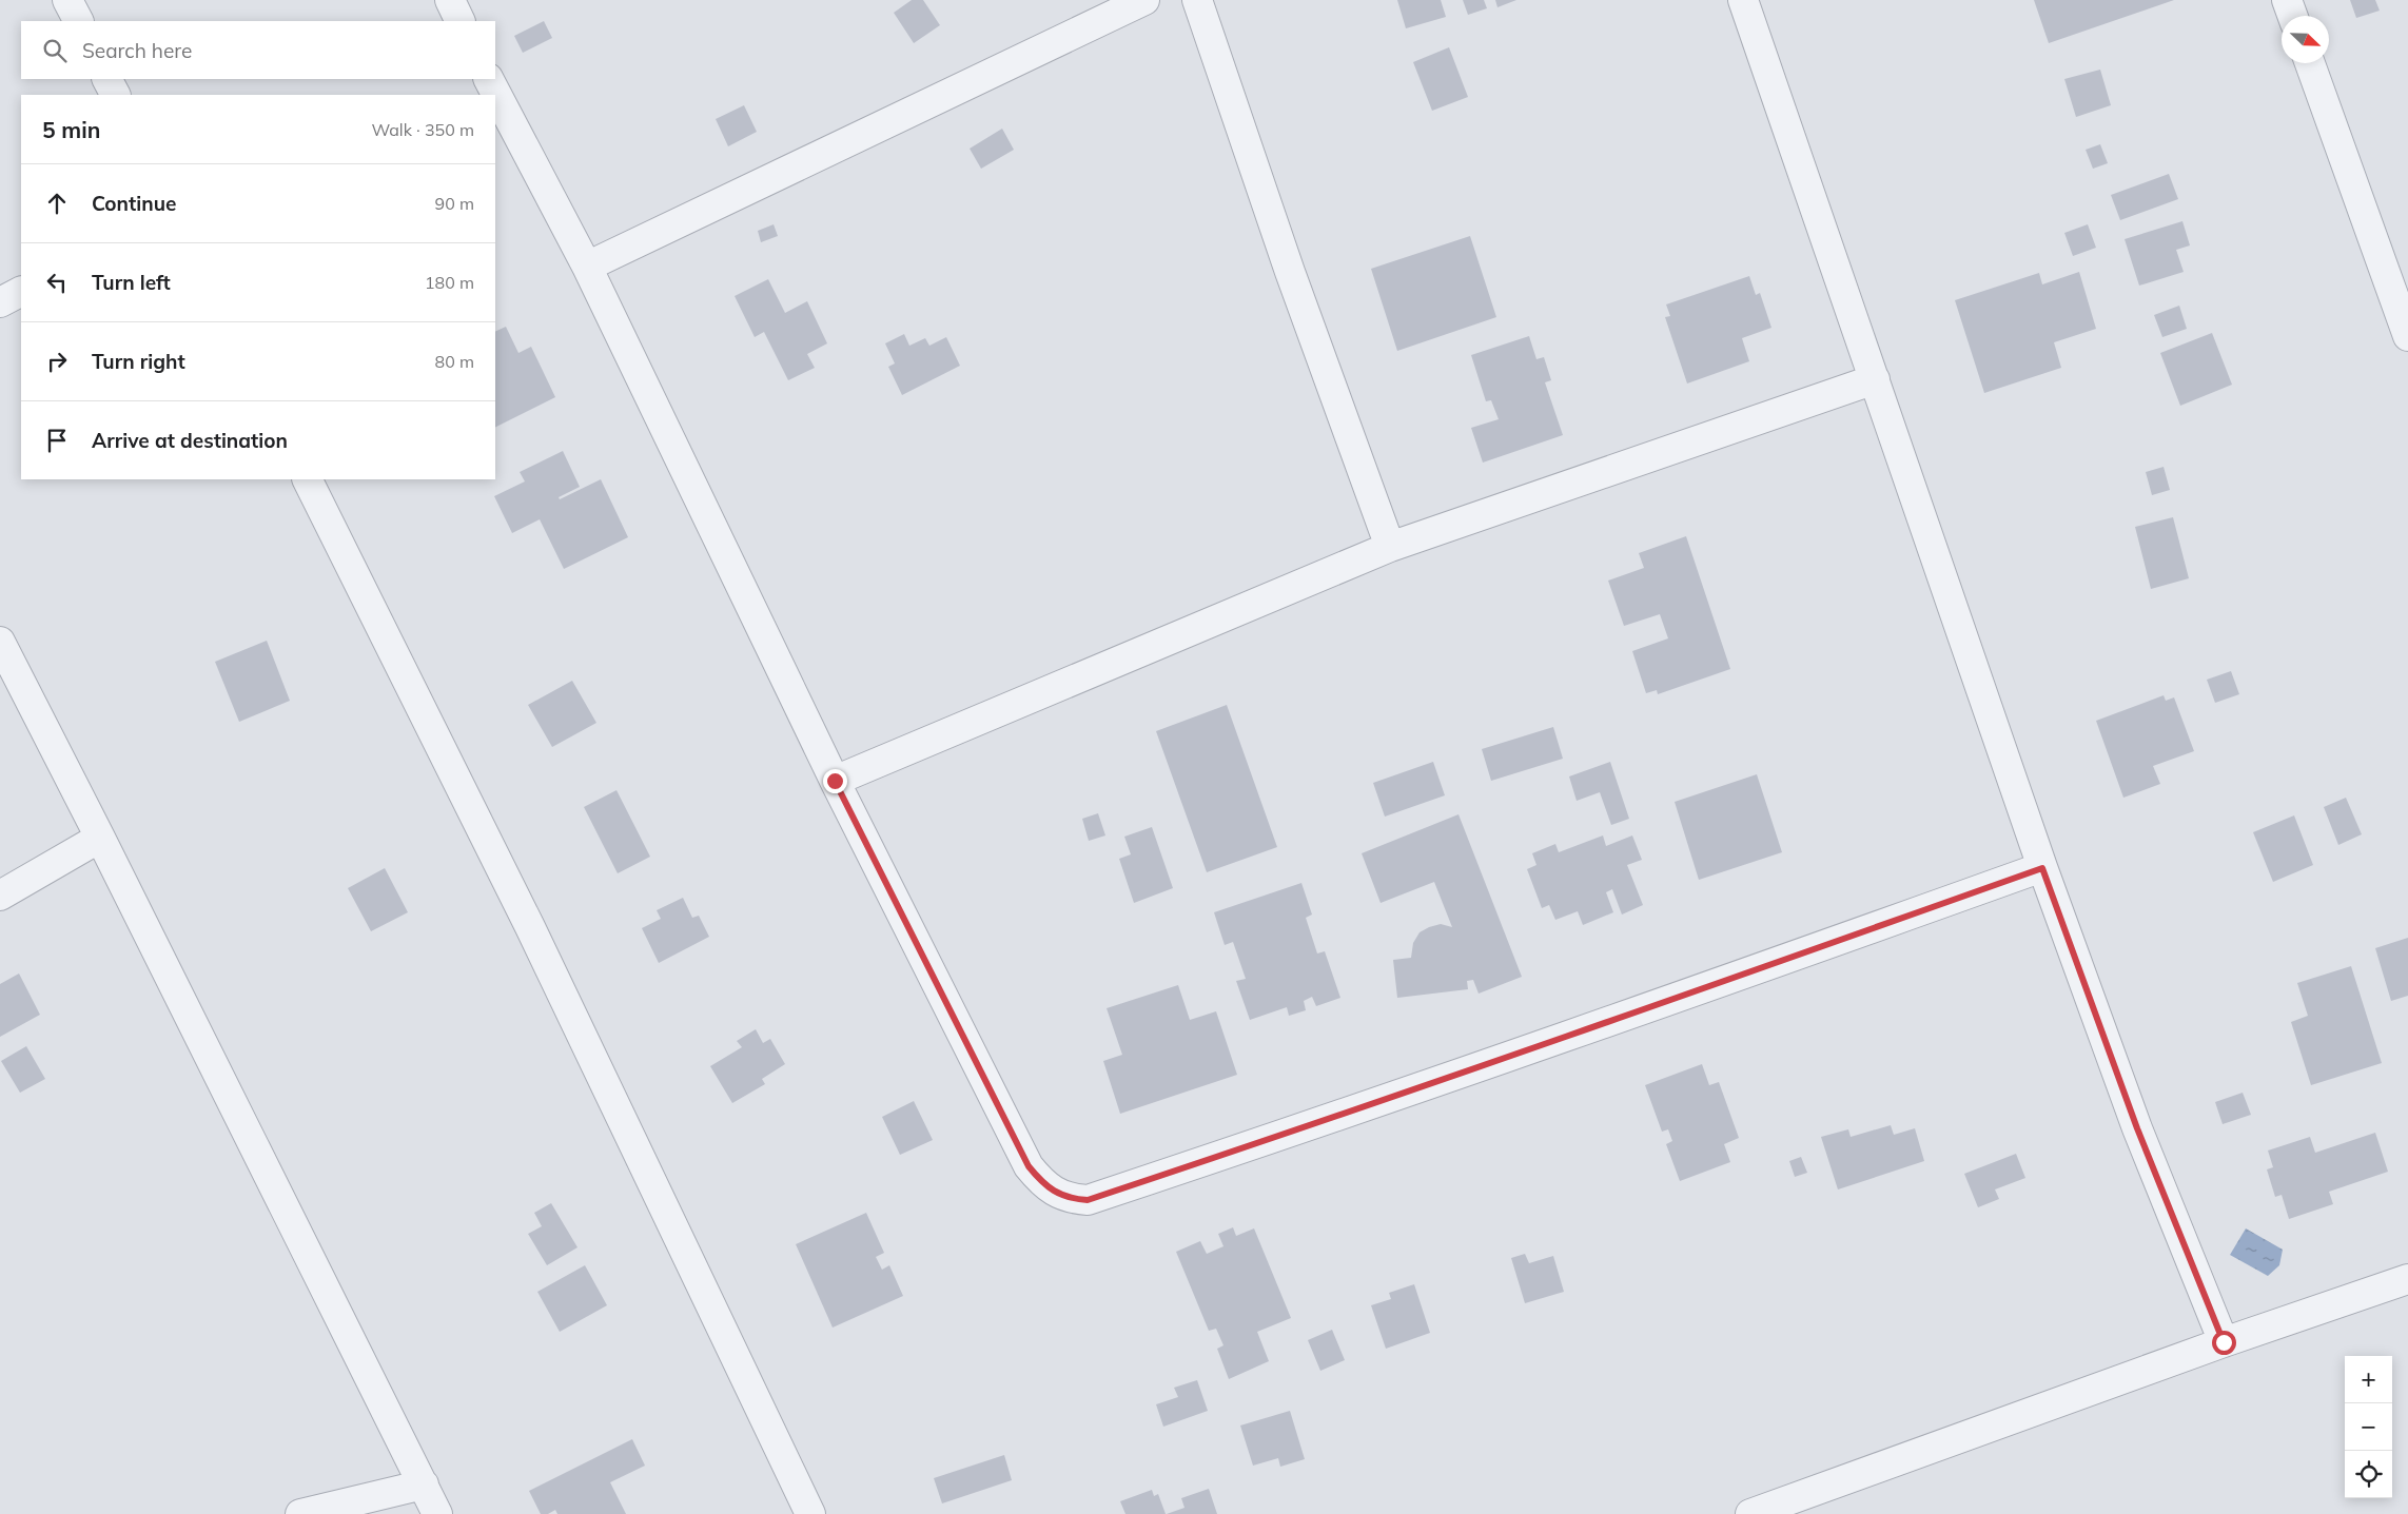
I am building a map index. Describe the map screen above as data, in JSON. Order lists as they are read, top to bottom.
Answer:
{
  "north": "bottom right",
  "page": {
    "search": "Search here",
    "heading": ["5 min", "Walk · 350 m"],
    "list": [
      ["Continue", "90 m"],
      ["Turn left", "180 m"],
      ["Turn right", "80 m"],
      "Arrive at destination"
    ],
    "map_buttons": ["+", "−"]
  }
}
